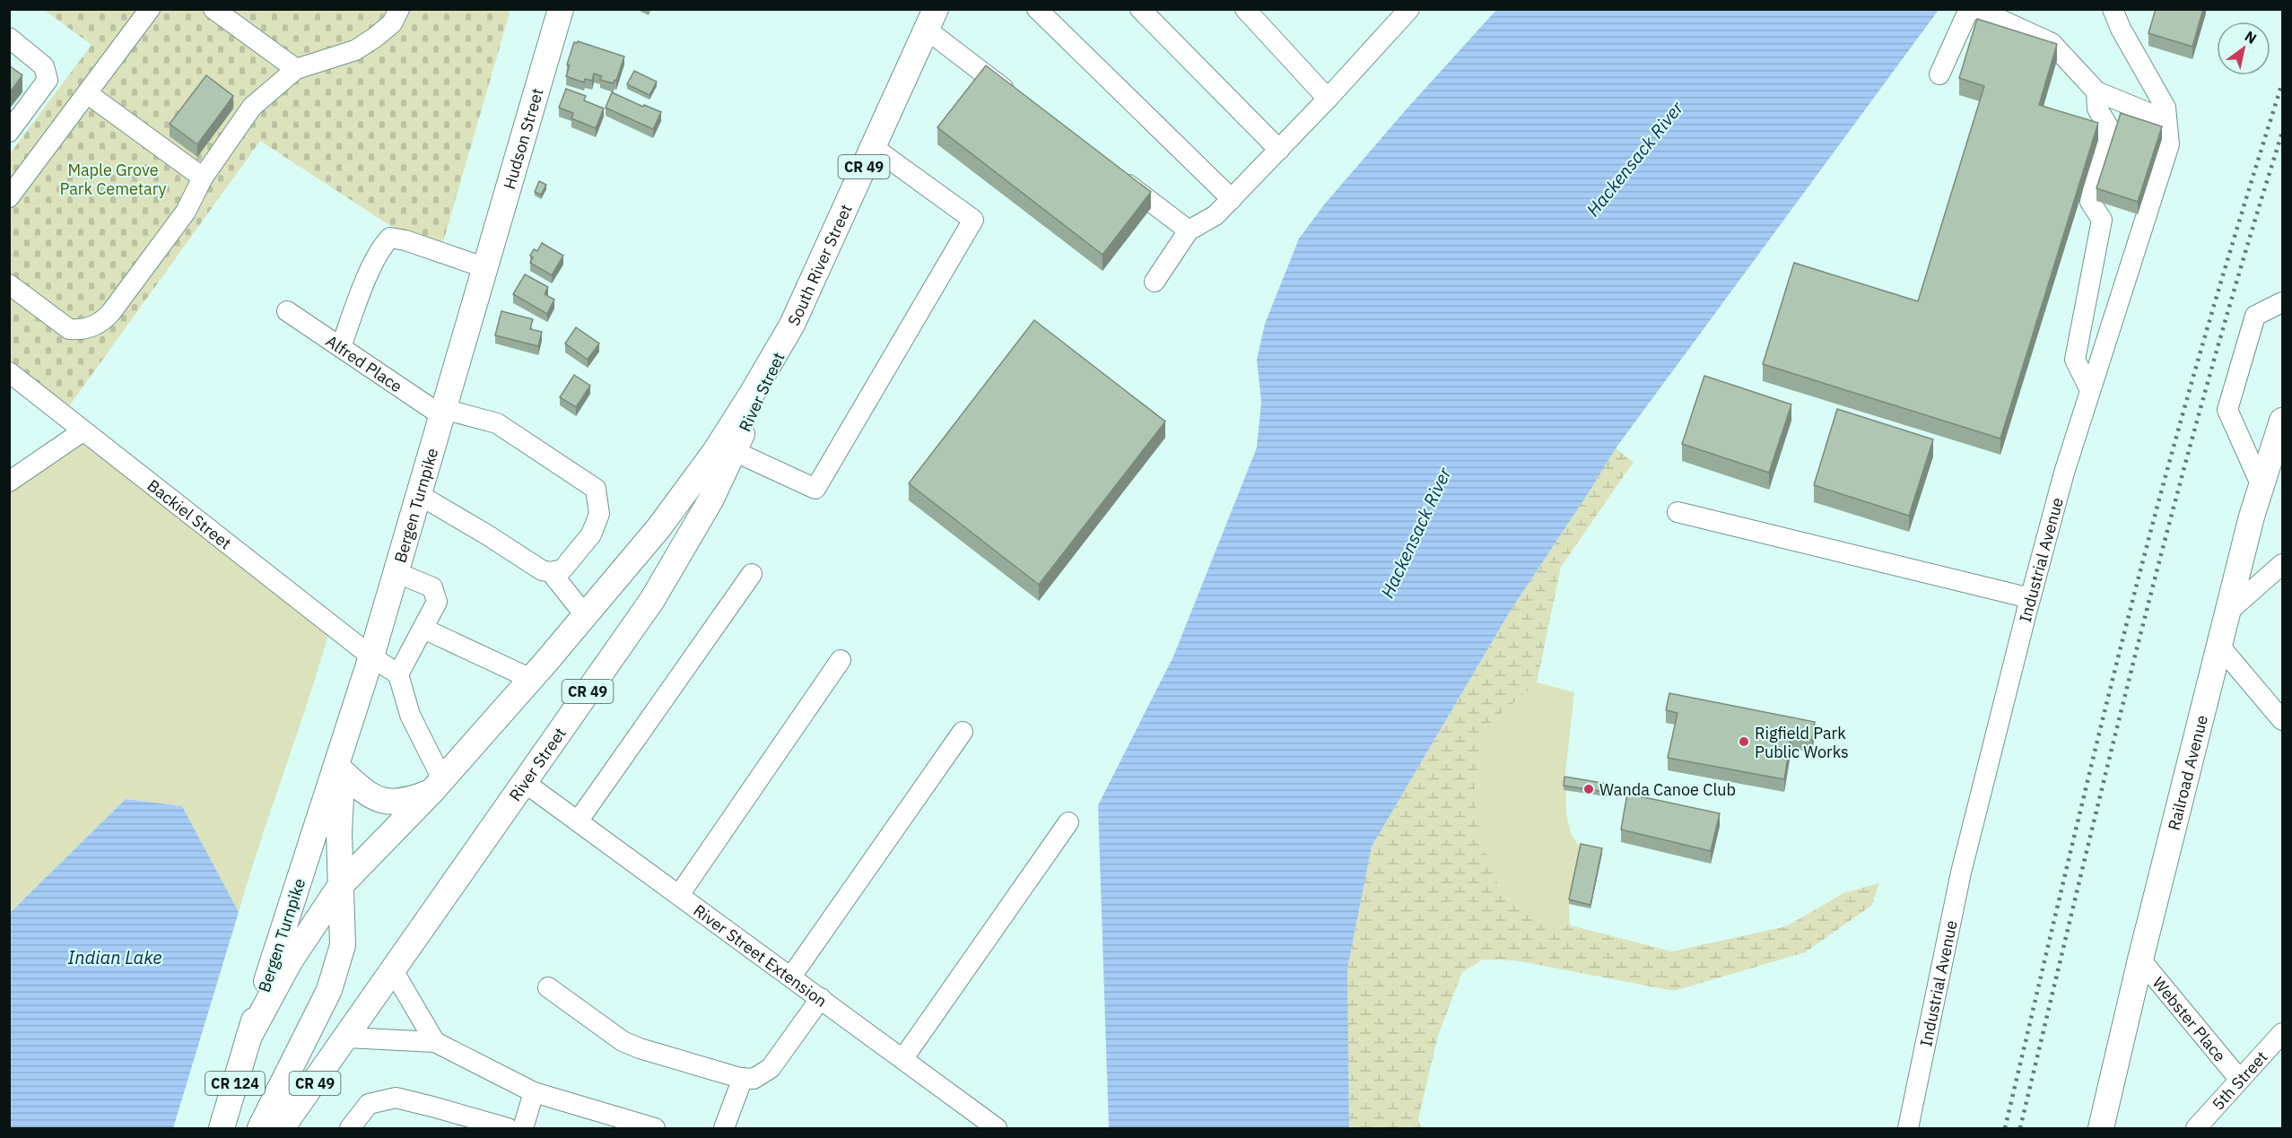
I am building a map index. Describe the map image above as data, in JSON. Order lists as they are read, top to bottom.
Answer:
{
  "streets": {
    "main road": [
      "Hudson Street",
      "CR 49",
      "South River Street",
      "River Street",
      "Bergen Turnpike",
      "Railroad Avenue",
      "CR 124"
    ],
    "street": [
      "Alfred Place",
      "Backiel Street",
      "Industrial Avenue",
      "River Street Extension",
      "Webster Place",
      "5th Street"
    ]
  },
  "crossings": [
    ["Hudson Street", "Bergen Turnpike"],
    ["CR 49", "South River Street"],
    ["CR 49", "River Street"],
    ["CR 49", "Bergen Turnpike"],
    ["South River Street", "River Street"],
    ["Alfred Place", "Bergen Turnpike"],
    ["River Street", "River Street Extension"],
    ["Bergen Turnpike", "Backiel Street"],
    ["Railroad Avenue", "Webster Place"],
    ["Webster Place", "5th Street"]
  ],
  "water": ["Hackensack River", "Indian Lake"],
  "parks": ["Maple Grove Park Cemetary"],
  "places": ["Rigfield Park Public Works", "Wanda Canoe Club"],
  "north": "top right"
}
